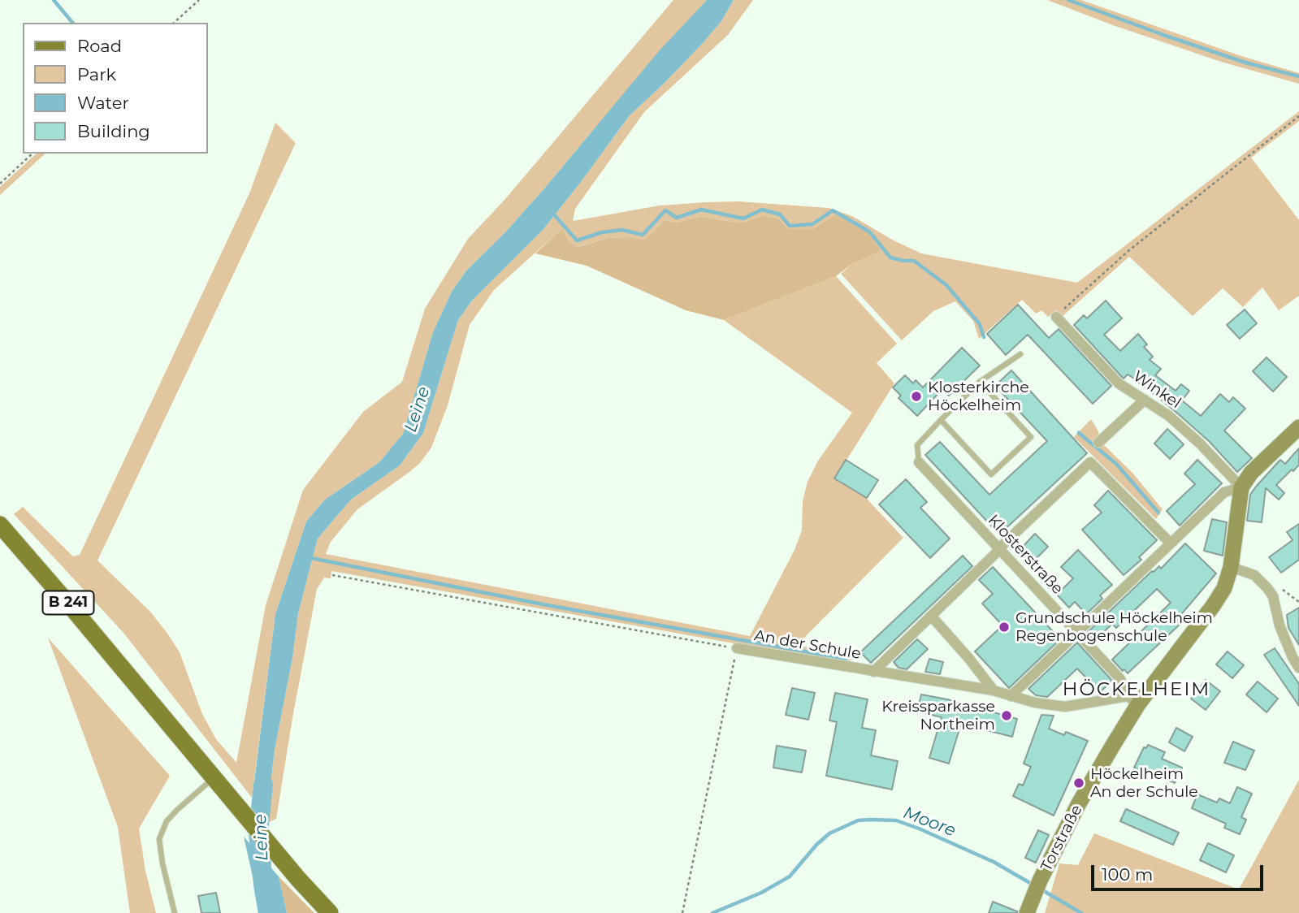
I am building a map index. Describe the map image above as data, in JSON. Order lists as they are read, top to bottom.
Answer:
{
  "streets": {
    "main road": ["B 241"],
    "street": [
      "Winkel",
      "Klosterstraße",
      "An der Schule",
      "Torstraße"
    ]
  },
  "crossings": [
    ["Winkel", "Torstraße"],
    ["Klosterstraße", "An der Schule"],
    ["Klosterstraße", "Torstraße"],
    ["An der Schule", "Torstraße"]
  ],
  "districts": ["HÖCKELHEIM"],
  "water": ["Leine", "Moore"],
  "places": [
    "Klosterkirche Höckelheim",
    "Grundschule Höckelheim Regenbogenschule",
    "Kreissparkasse Northeim",
    "Höckelheim An der Schule"
  ],
  "legend": [
    "Road",
    "Park",
    "Water",
    "Building"
  ],
  "scale_bar": "100 m"
}
